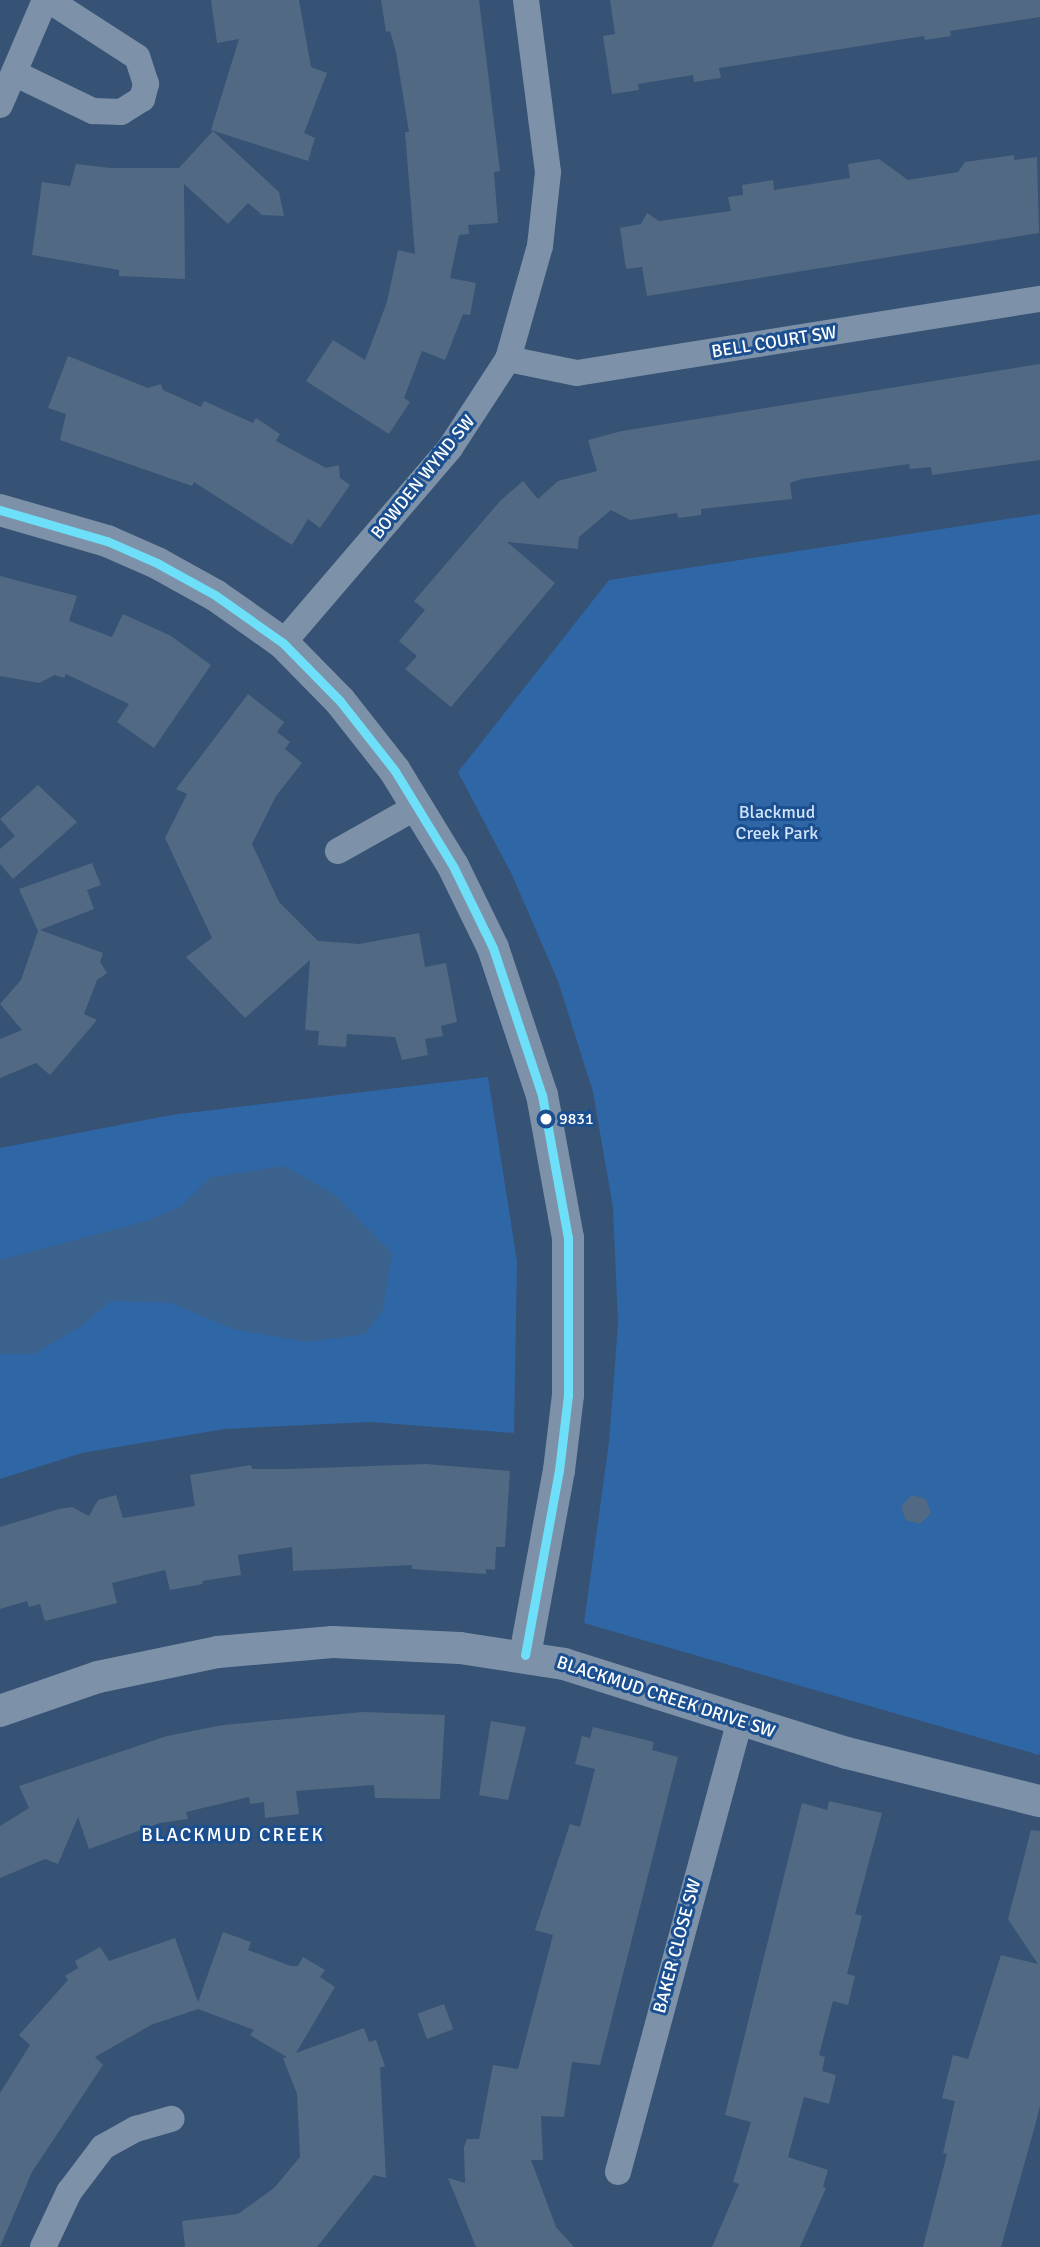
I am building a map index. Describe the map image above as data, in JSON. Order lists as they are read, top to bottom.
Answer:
{
  "streets": {
    "street": [
      "BELL COURT SW",
      "BOWDEN WYND SW",
      "BLACKMUD CREEK DRIVE SW",
      "BAKER CLOSE SW"
    ]
  },
  "crossings": [
    ["BELL COURT SW", "BOWDEN WYND SW"],
    ["BLACKMUD CREEK DRIVE SW", "BAKER CLOSE SW"]
  ],
  "districts": ["BLACKMUD CREEK"],
  "parks": ["Blackmud Creek Park"],
  "places": ["9831"]
}
